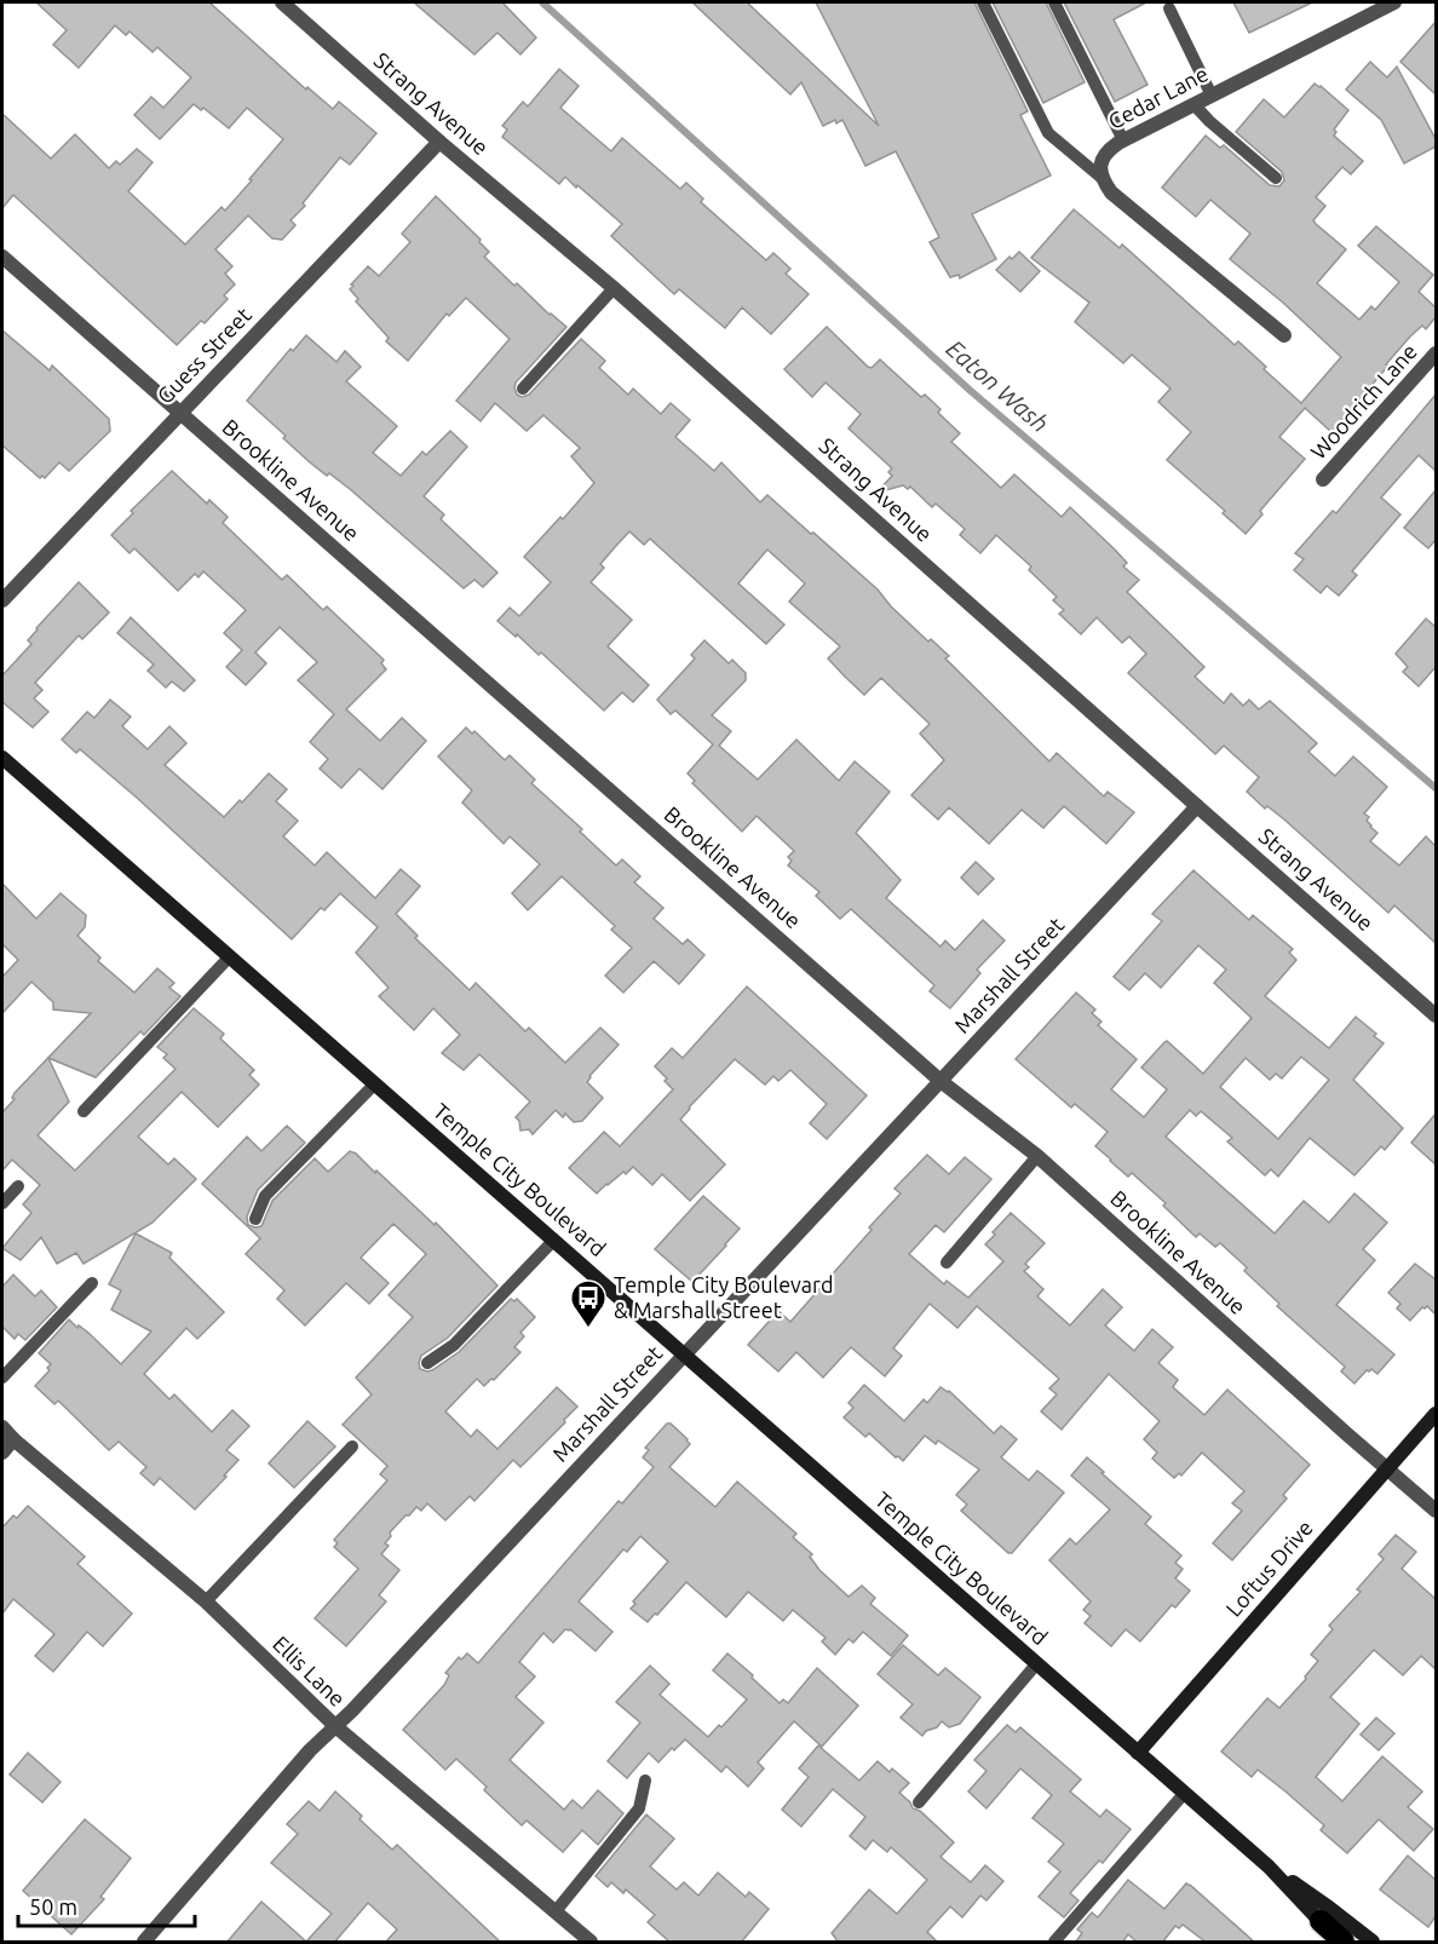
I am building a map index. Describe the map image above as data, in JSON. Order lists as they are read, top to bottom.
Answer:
{
  "streets": {
    "main road": ["Temple City Boulevard", "Loftus Drive"],
    "street": [
      "Cedar Lane",
      "Strang Avenue",
      "Guess Street",
      "Woodrich Lane",
      "Brookline Avenue",
      "Marshall Street",
      "Ellis Lane"
    ]
  },
  "crossings": [
    ["Strang Avenue", "Guess Street"],
    ["Strang Avenue", "Marshall Street"],
    ["Guess Street", "Brookline Avenue"],
    ["Brookline Avenue", "Marshall Street"],
    ["Brookline Avenue", "Loftus Drive"],
    ["Marshall Street", "Temple City Boulevard"],
    ["Marshall Street", "Ellis Lane"],
    ["Temple City Boulevard", "Loftus Drive"]
  ],
  "water": ["Eaton Wash"],
  "places": {
    "bus stop": ["Temple City Boulevard & Marshall Street"]
  },
  "scale_bar": "50 m"
}
